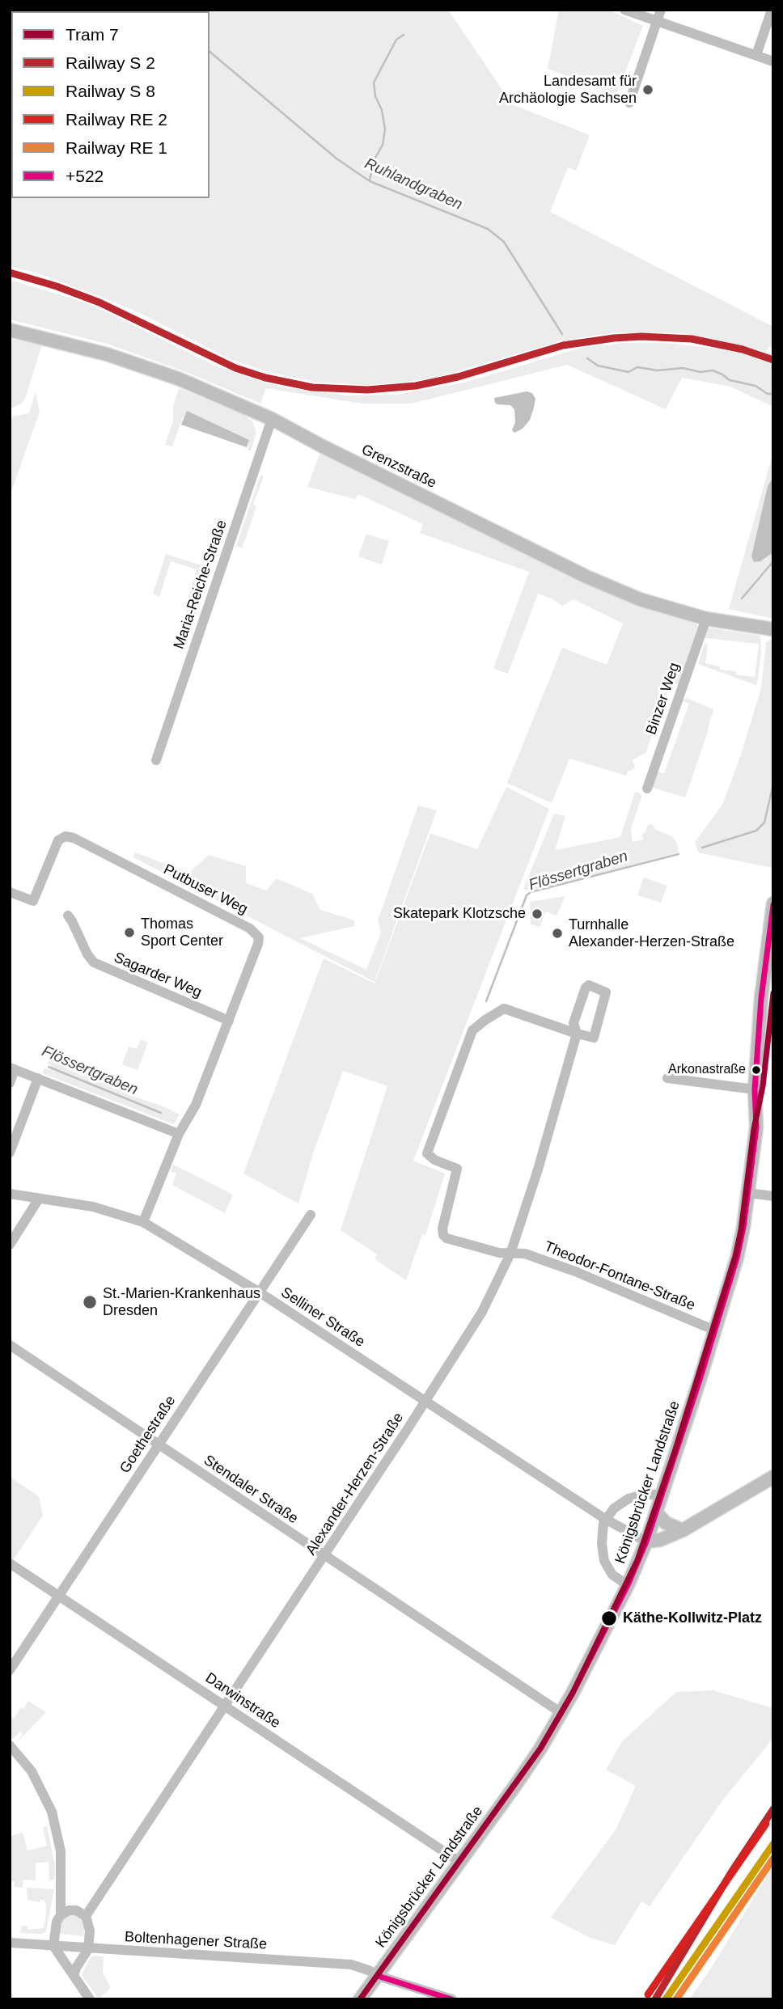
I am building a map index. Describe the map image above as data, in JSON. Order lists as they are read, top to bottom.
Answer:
{
  "streets": {
    "main road": ["Grenzstraße", "Königsbrücker Landstraße"],
    "street": [
      "Maria-Reiche-Straße",
      "Binzer Weg",
      "Putbuser Weg",
      "Sagarder Weg",
      "Theodor-Fontane-Straße",
      "Selliner Straße",
      "Goethestraße",
      "Alexander-Herzen-Straße",
      "Stendaler Straße",
      "Darwinstraße",
      "Boltenhagener Straße"
    ]
  },
  "crossings": [
    ["Grenzstraße", "Maria-Reiche-Straße"],
    ["Grenzstraße", "Binzer Weg"],
    ["Putbuser Weg", "Sagarder Weg"],
    ["Putbuser Weg", "Selliner Straße"],
    ["Theodor-Fontane-Straße", "Königsbrücker Landstraße"],
    ["Theodor-Fontane-Straße", "Alexander-Herzen-Straße"],
    ["Selliner Straße", "Goethestraße"],
    ["Selliner Straße", "Alexander-Herzen-Straße"],
    ["Goethestraße", "Stendaler Straße"],
    ["Goethestraße", "Darwinstraße"],
    ["Königsbrücker Landstraße", "Stendaler Straße"],
    ["Königsbrücker Landstraße", "Darwinstraße"],
    ["Königsbrücker Landstraße", "Boltenhagener Straße"],
    ["Alexander-Herzen-Straße", "Stendaler Straße"],
    ["Alexander-Herzen-Straße", "Darwinstraße"]
  ],
  "water": ["Ruhlandgraben", "Flössertgraben"],
  "places": [
    "Landesamt für Archäologie Sachsen",
    "Skatepark Klotzsche",
    "Thomas Sport Center",
    "Turnhalle Alexander-Herzen-Straße",
    "Arkonastraße",
    "St.-Marien-Krankenhaus Dresden",
    "Käthe-Kollwitz-Platz"
  ],
  "lines": ["transit line +522", "tram line 7"],
  "legend": [
    "Tram 7",
    "Railway S 2",
    "Railway S 8",
    "Railway RE 2",
    "Railway RE 1",
    "+522"
  ]
}
